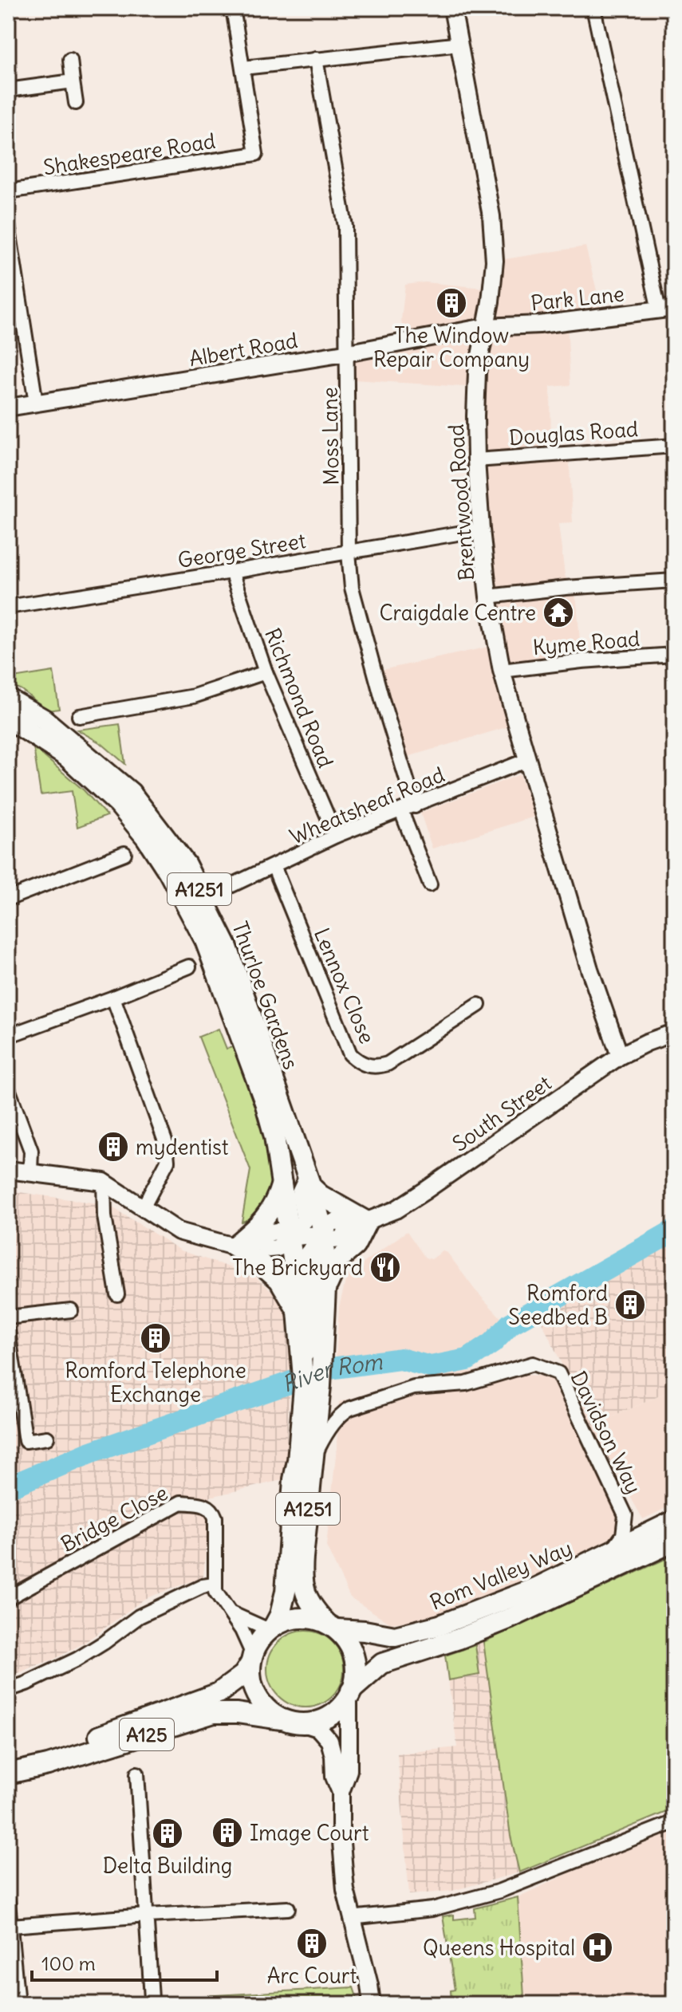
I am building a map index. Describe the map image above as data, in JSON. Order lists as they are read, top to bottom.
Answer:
{
  "streets": {
    "main road": [
      "A1251",
      "Thurloe Gardens",
      "Rom Valley Way",
      "A125"
    ],
    "street": [
      "Shakespeare Road",
      "Park Lane",
      "Albert Road",
      "Douglas Road",
      "Moss Lane",
      "Brentwood Road",
      "George Street",
      "Kyme Road",
      "Richmond Road",
      "Wheatsheaf Road",
      "Lennox Close",
      "South Street",
      "Davidson Way",
      "Bridge Close"
    ]
  },
  "crossings": [
    ["Park Lane", "Albert Road"],
    ["Park Lane", "Brentwood Road"],
    ["Albert Road", "Moss Lane"],
    ["Albert Road", "Brentwood Road"],
    ["Douglas Road", "Brentwood Road"],
    ["Moss Lane", "George Street"],
    ["Moss Lane", "Wheatsheaf Road"],
    ["Brentwood Road", "George Street"],
    ["Brentwood Road", "Kyme Road"],
    ["Brentwood Road", "Wheatsheaf Road"],
    ["Brentwood Road", "South Street"],
    ["George Street", "Richmond Road"],
    ["Richmond Road", "Wheatsheaf Road"],
    ["Wheatsheaf Road", "Lennox Close"],
    ["A1251", "Thurloe Gardens"],
    ["A1251", "South Street"],
    ["A1251", "Davidson Way"],
    ["A1251", "Rom Valley Way"],
    ["A1251", "A125"],
    ["Thurloe Gardens", "South Street"],
    ["Davidson Way", "Rom Valley Way"],
    ["Rom Valley Way", "A125"]
  ],
  "water": ["River Rom"],
  "places": {
    "building": [
      "The Window Repair Company",
      "mydentist",
      "Romford Seedbed B",
      "Romford Telephone Exchange",
      "Image Court",
      "Delta Building",
      "Arc Court"
    ],
    "temple": ["Craigdale Centre"],
    "restaurant": ["The Brickyard"],
    "hospital": ["Queens Hospital"]
  },
  "scale_bar": "100 m"
}
